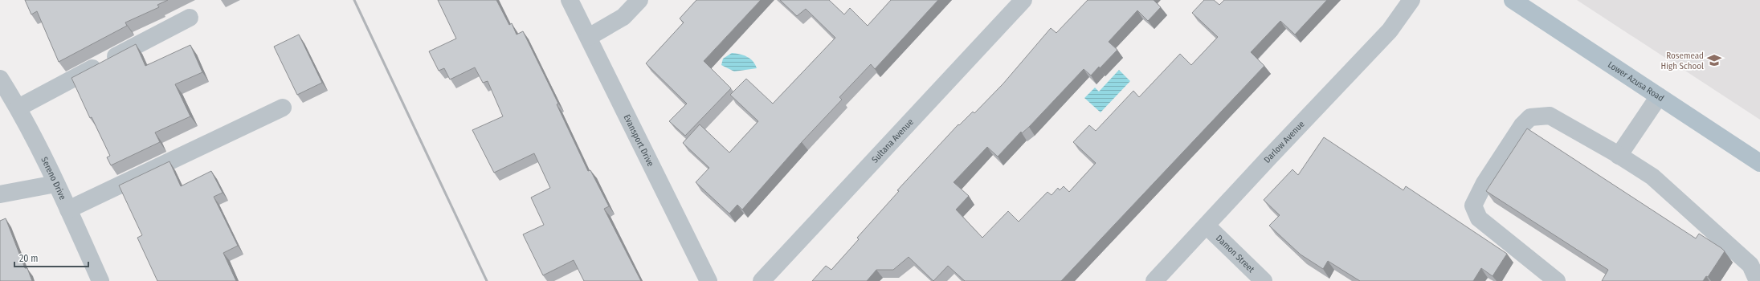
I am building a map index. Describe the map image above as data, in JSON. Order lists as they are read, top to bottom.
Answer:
{
  "streets": {
    "main road": ["Lower Azusa Road"],
    "street": [
      "Evansport Drive",
      "Sultana Avenue",
      "Darlow Avenue",
      "Sereno Drive",
      "Damon Street"
    ]
  },
  "crossings": [
    ["Darlow Avenue", "Damon Street"]
  ],
  "places": {
    "school or university": ["Rosemead High School"]
  },
  "scale_bar": "20 m"
}
